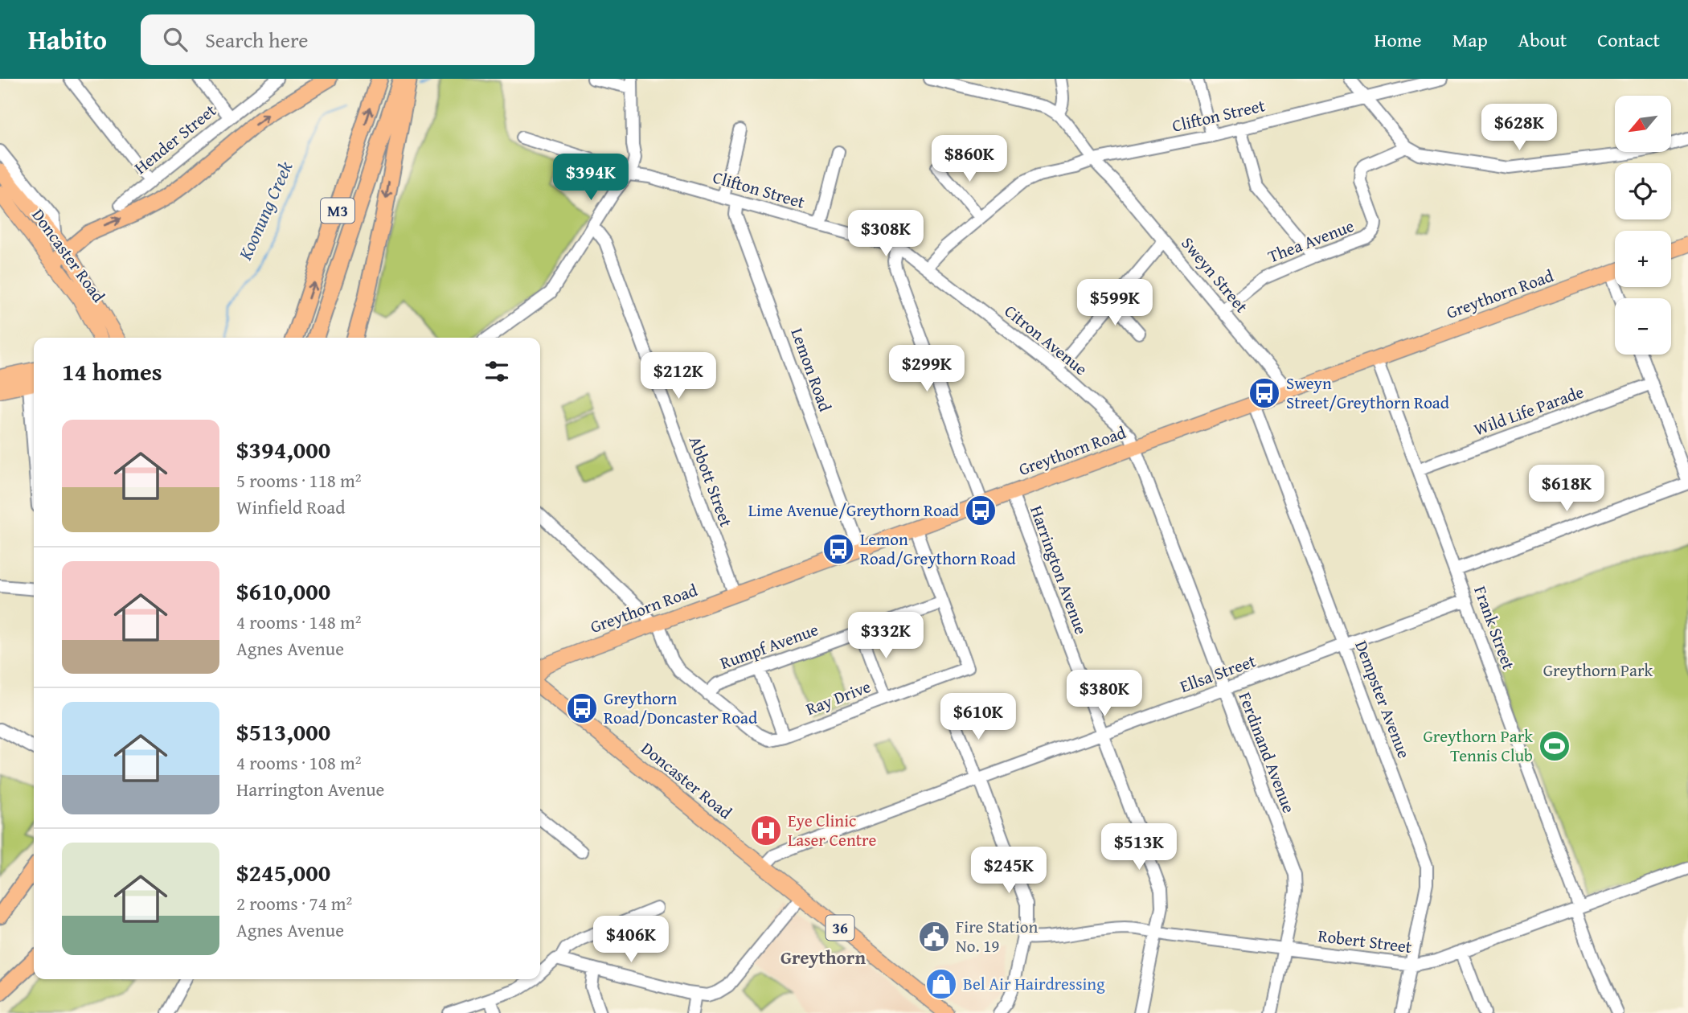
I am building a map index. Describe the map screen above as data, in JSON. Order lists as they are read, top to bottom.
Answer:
{
  "streets": {
    "highway": ["M3"],
    "main road": ["Doncaster Road", "Greythorn Road", "36"],
    "street": [
      "Clifton Street",
      "Hender Street",
      "Thea Avenue",
      "Sweyn Street",
      "Citron Avenue",
      "Lemon Road",
      "Wild Life Parade",
      "Abbott Street",
      "Harrington Avenue",
      "Frank Street",
      "Rumpf Avenue",
      "Ellsa Street",
      "Ray Drive",
      "Dempster Avenue",
      "Ferdinand Avenue",
      "Robert Street"
    ]
  },
  "crossings": [
    ["Clifton Street", "Sweyn Street"],
    ["Clifton Street", "Citron Avenue"],
    ["Clifton Street", "Lemon Road"],
    ["Thea Avenue", "Sweyn Street"],
    ["Doncaster Road", "Ellsa Street"],
    ["Sweyn Street", "Greythorn Road"],
    ["Greythorn Road", "Citron Avenue"],
    ["Greythorn Road", "Lemon Road"],
    ["Greythorn Road", "Abbott Street"],
    ["Greythorn Road", "Harrington Avenue"],
    ["Greythorn Road", "Frank Street"],
    ["Greythorn Road", "Ray Drive"],
    ["Greythorn Road", "Dempster Avenue"],
    ["Greythorn Road", "Ferdinand Avenue"],
    ["Citron Avenue", "Ferdinand Avenue"],
    ["Wild Life Parade", "Frank Street"],
    ["Harrington Avenue", "Ellsa Street"],
    ["Harrington Avenue", "Robert Street"],
    ["Frank Street", "Ellsa Street"],
    ["Frank Street", "Robert Street"],
    ["Rumpf Avenue", "Ray Drive"],
    ["Ellsa Street", "Dempster Avenue"],
    ["Ellsa Street", "Ferdinand Avenue"],
    ["Dempster Avenue", "Robert Street"],
    ["Ferdinand Avenue", "Robert Street"]
  ],
  "districts": ["Greythorn"],
  "water": ["Koonung Creek"],
  "parks": ["Greythorn Park"],
  "places": {
    "bus stop": [
      "Sweyn Street/Greythorn Road",
      "Lime Avenue/Greythorn Road",
      "Lemon Road/Greythorn Road",
      "Greythorn Road/Doncaster Road"
    ],
    "sports": ["Greythorn Park Tennis Club"],
    "hospital": ["Eye Clinic Laser Centre"],
    "public building": ["Fire Station No. 19"],
    "shop": ["Bel Air Hairdressing"]
  },
  "north": "bottom left",
  "page": {
    "header": "Habito",
    "search": "Search here",
    "nav": [
      "Home",
      "Map",
      "About",
      "Contact"
    ],
    "map_buttons": ["+", "−"],
    "price": [
      "$628K",
      "$860K",
      "$394K",
      "$308K",
      "$599K",
      "$299K",
      "$212K",
      "$618K",
      "$332K",
      "$380K",
      "$610K",
      "$513K",
      "$245K",
      "$406K"
    ],
    "heading": "14 homes",
    "list": [
      {
        "name": "$394,000",
        "note": "5 rooms · 118 m² · Winfield Road"
      },
      {
        "name": "$610,000",
        "note": "4 rooms · 148 m² · Agnes Avenue"
      },
      {
        "name": "$513,000",
        "note": "4 rooms · 108 m² · Harrington Avenue"
      },
      {
        "name": "$245,000",
        "note": "2 rooms · 74 m² · Agnes Avenue"
      }
    ]
  }
}
